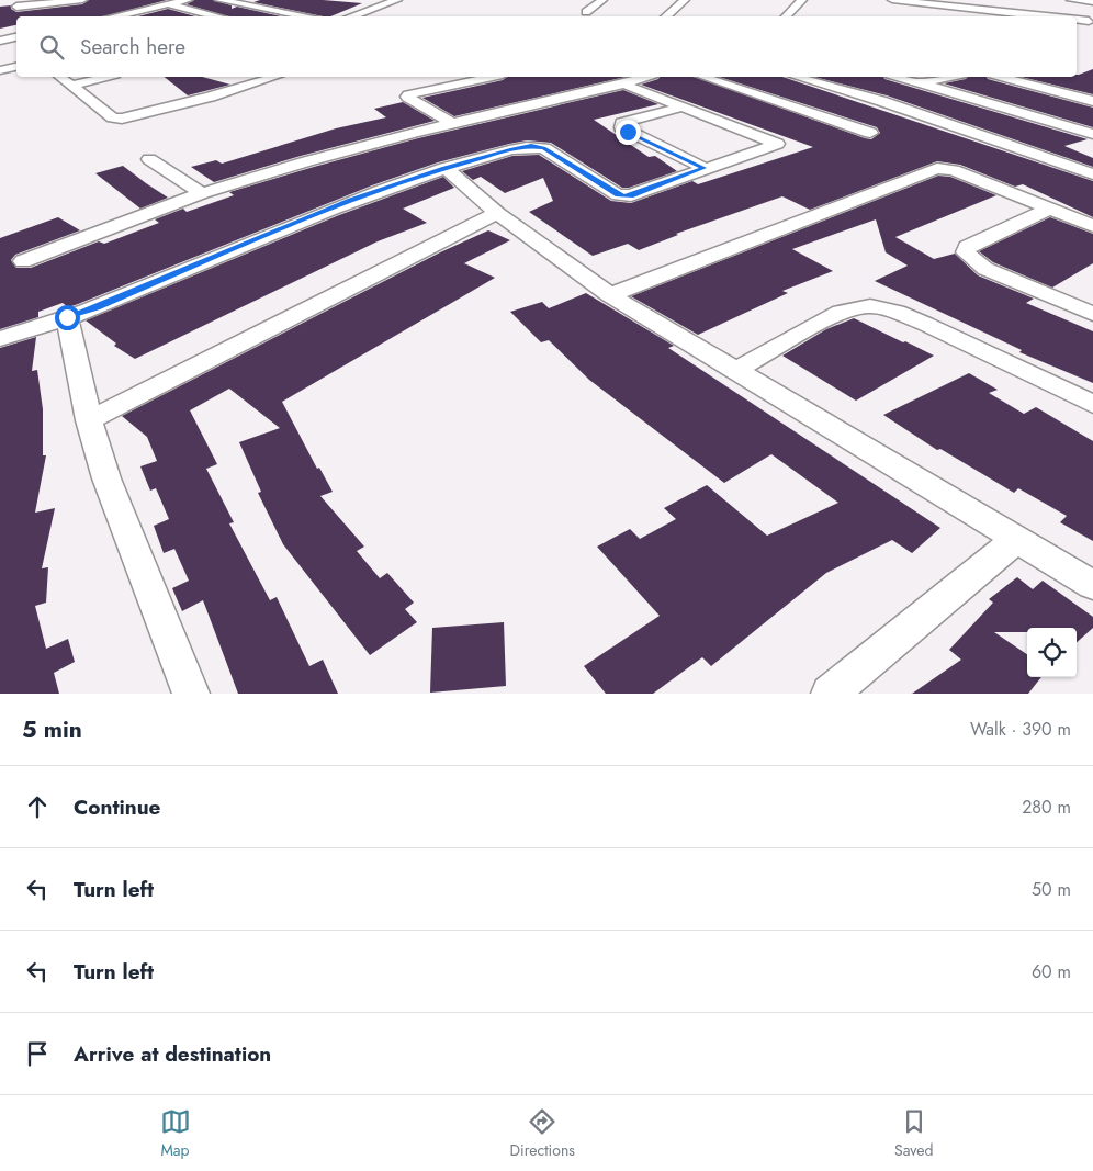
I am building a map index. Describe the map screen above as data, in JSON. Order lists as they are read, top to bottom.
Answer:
{
  "page": {
    "search": "Search here",
    "heading": ["5 min", "Walk · 390 m"],
    "list": [
      ["Continue", "280 m"],
      ["Turn left", "50 m"],
      ["Turn left", "60 m"],
      "Arrive at destination"
    ],
    "nav": ["Map", "Directions", "Saved"]
  }
}
